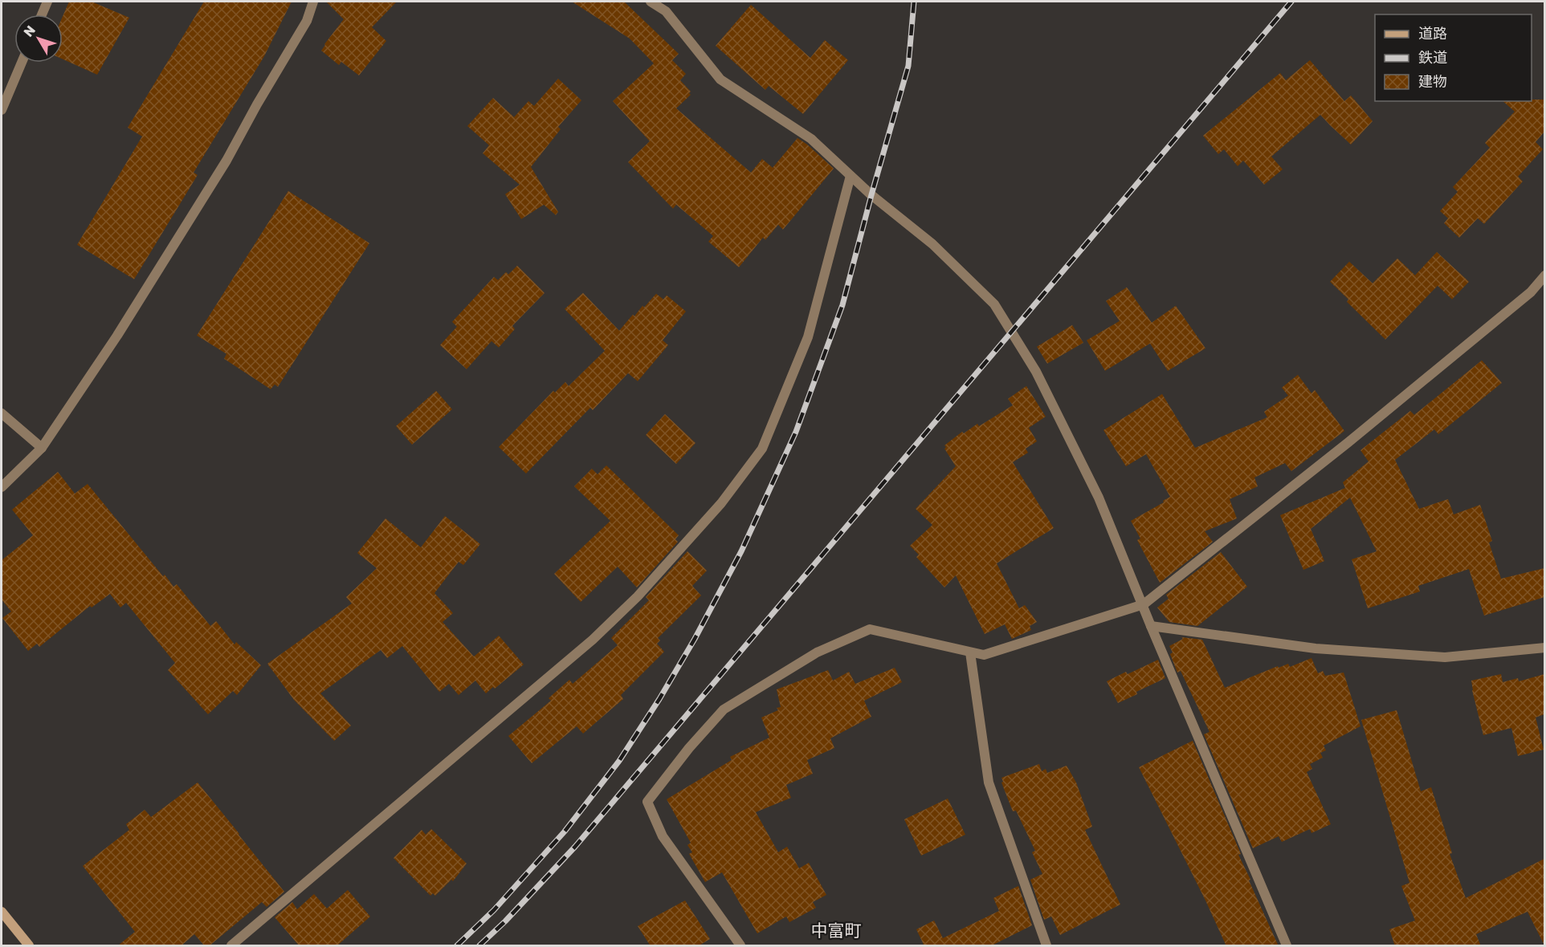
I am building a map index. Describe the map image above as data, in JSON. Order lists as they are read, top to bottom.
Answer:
{
  "districts": ["中富町"],
  "legend": ["道路", "鉄道", "建物"],
  "north": "top left"
}
